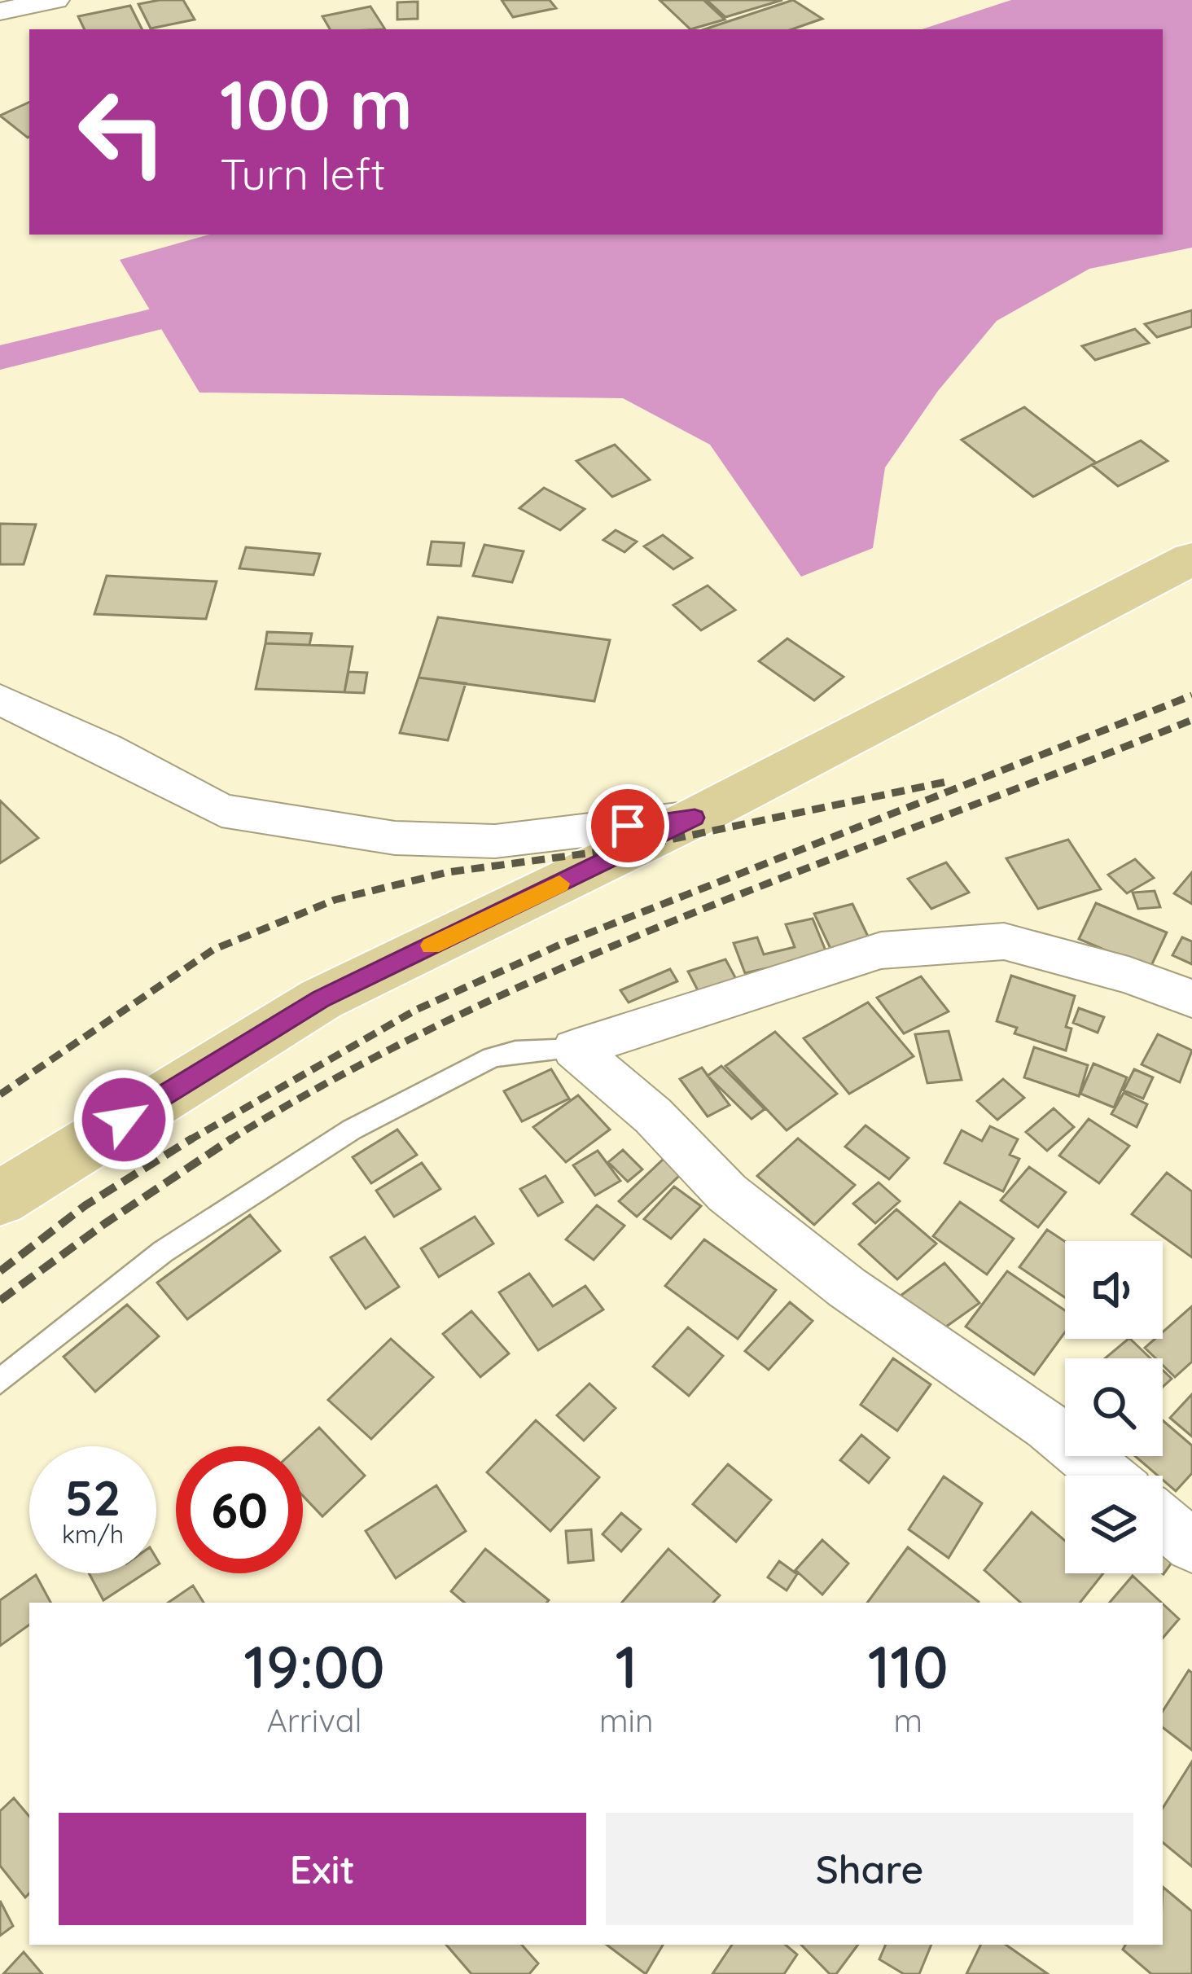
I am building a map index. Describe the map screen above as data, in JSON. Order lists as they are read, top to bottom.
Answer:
{
  "page": {
    "turn": ["100 m", "Turn left"],
    "speed": "52 km/h",
    "limit": "60",
    "eta": [
      "19:00",
      "Arrival",
      "1",
      "min",
      "110",
      "m"
    ],
    "buttons": ["Exit", "Share"]
  }
}
